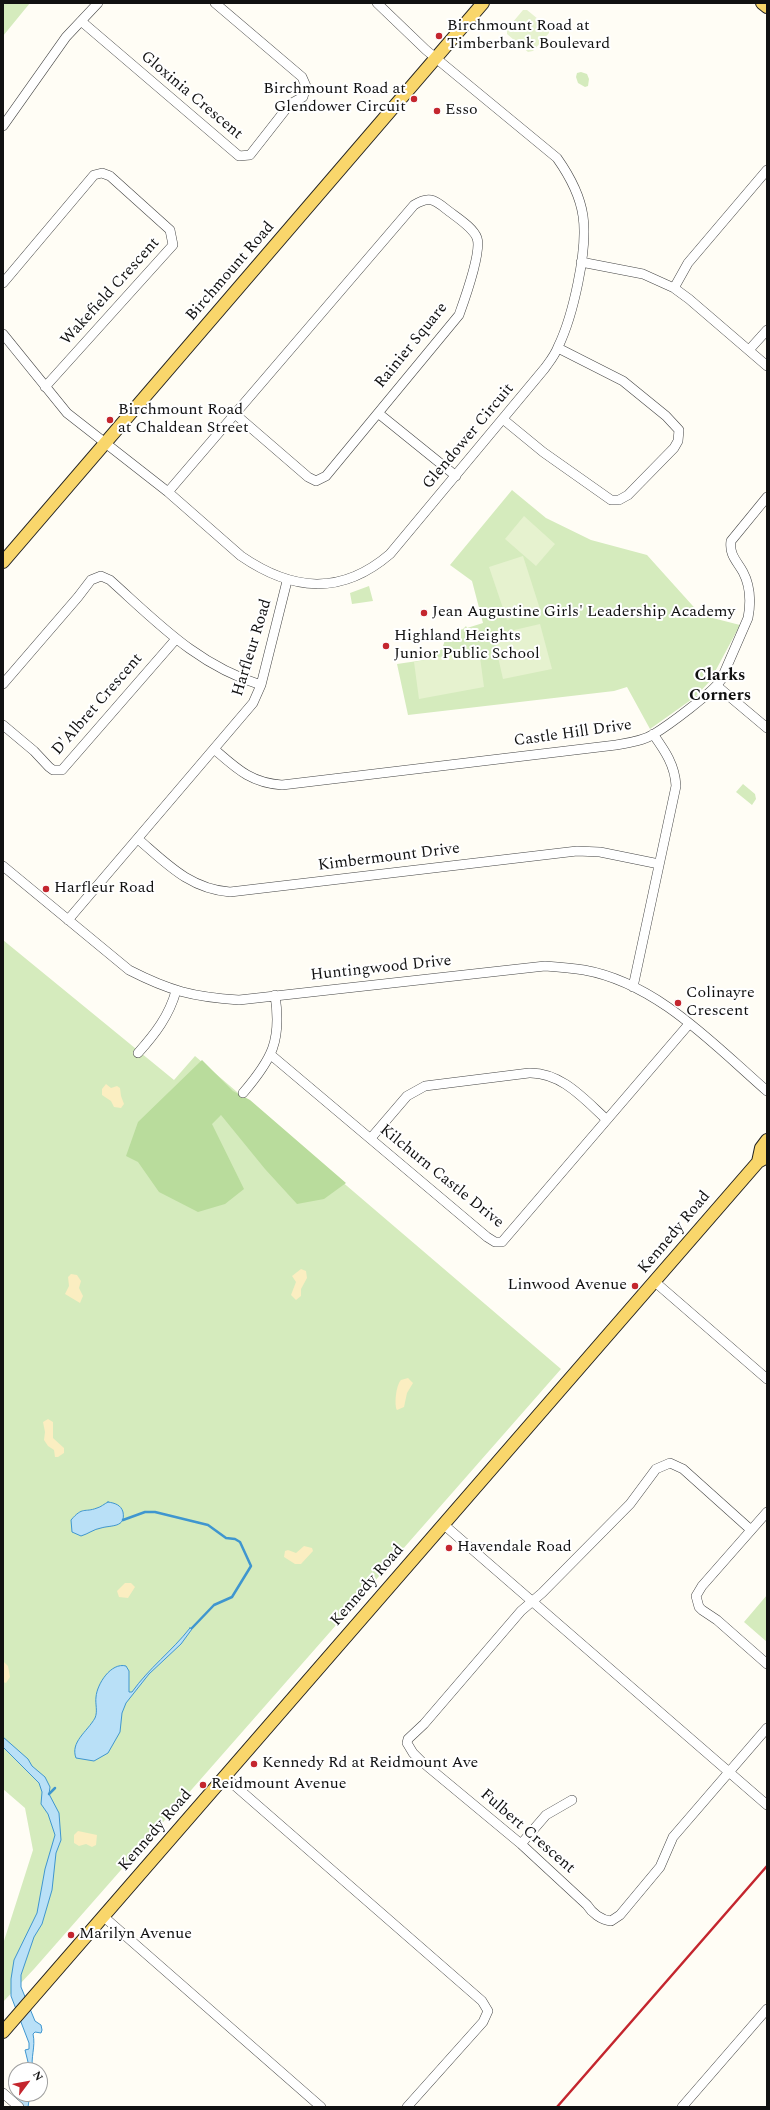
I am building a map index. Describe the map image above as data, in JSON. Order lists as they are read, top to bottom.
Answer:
{
  "streets": {
    "main road": ["Birchmount Road", "Kennedy Road"],
    "street": [
      "Gloxinia Crescent",
      "Wakefield Crescent",
      "Rainier Square",
      "Glendower Circuit",
      "Harfleur Road",
      "D'Albret Crescent",
      "Castle Hill Drive",
      "Kimbermount Drive",
      "Huntingwood Drive",
      "Kilchurn Castle Drive",
      "Fulbert Crescent"
    ]
  },
  "crossings": [
    ["Birchmount Road", "Glendower Circuit"],
    ["Wakefield Crescent", "Glendower Circuit"],
    ["Rainier Square", "Glendower Circuit"],
    ["Glendower Circuit", "Harfleur Road"],
    ["Harfleur Road", "Castle Hill Drive"],
    ["Harfleur Road", "Kimbermount Drive"],
    ["Harfleur Road", "Huntingwood Drive"],
    ["Huntingwood Drive", "Kilchurn Castle Drive"]
  ],
  "districts": ["Clarks Corners"],
  "places": [
    "Birchmount Road at Timberbank Boulevard",
    "Birchmount Road at Glendower Circuit",
    "Esso",
    "Birchmount Road at Chaldean Street",
    "Jean Augustine Girls' Leadership Academy",
    "Highland Heights Junior Public School",
    "Harfleur Road",
    "Colinayre Crescent",
    "Linwood Avenue",
    "Havendale Road",
    "Kennedy Rd at Reidmount Ave",
    "Reidmount Avenue",
    "Marilyn Avenue"
  ],
  "north": "top right"
}
